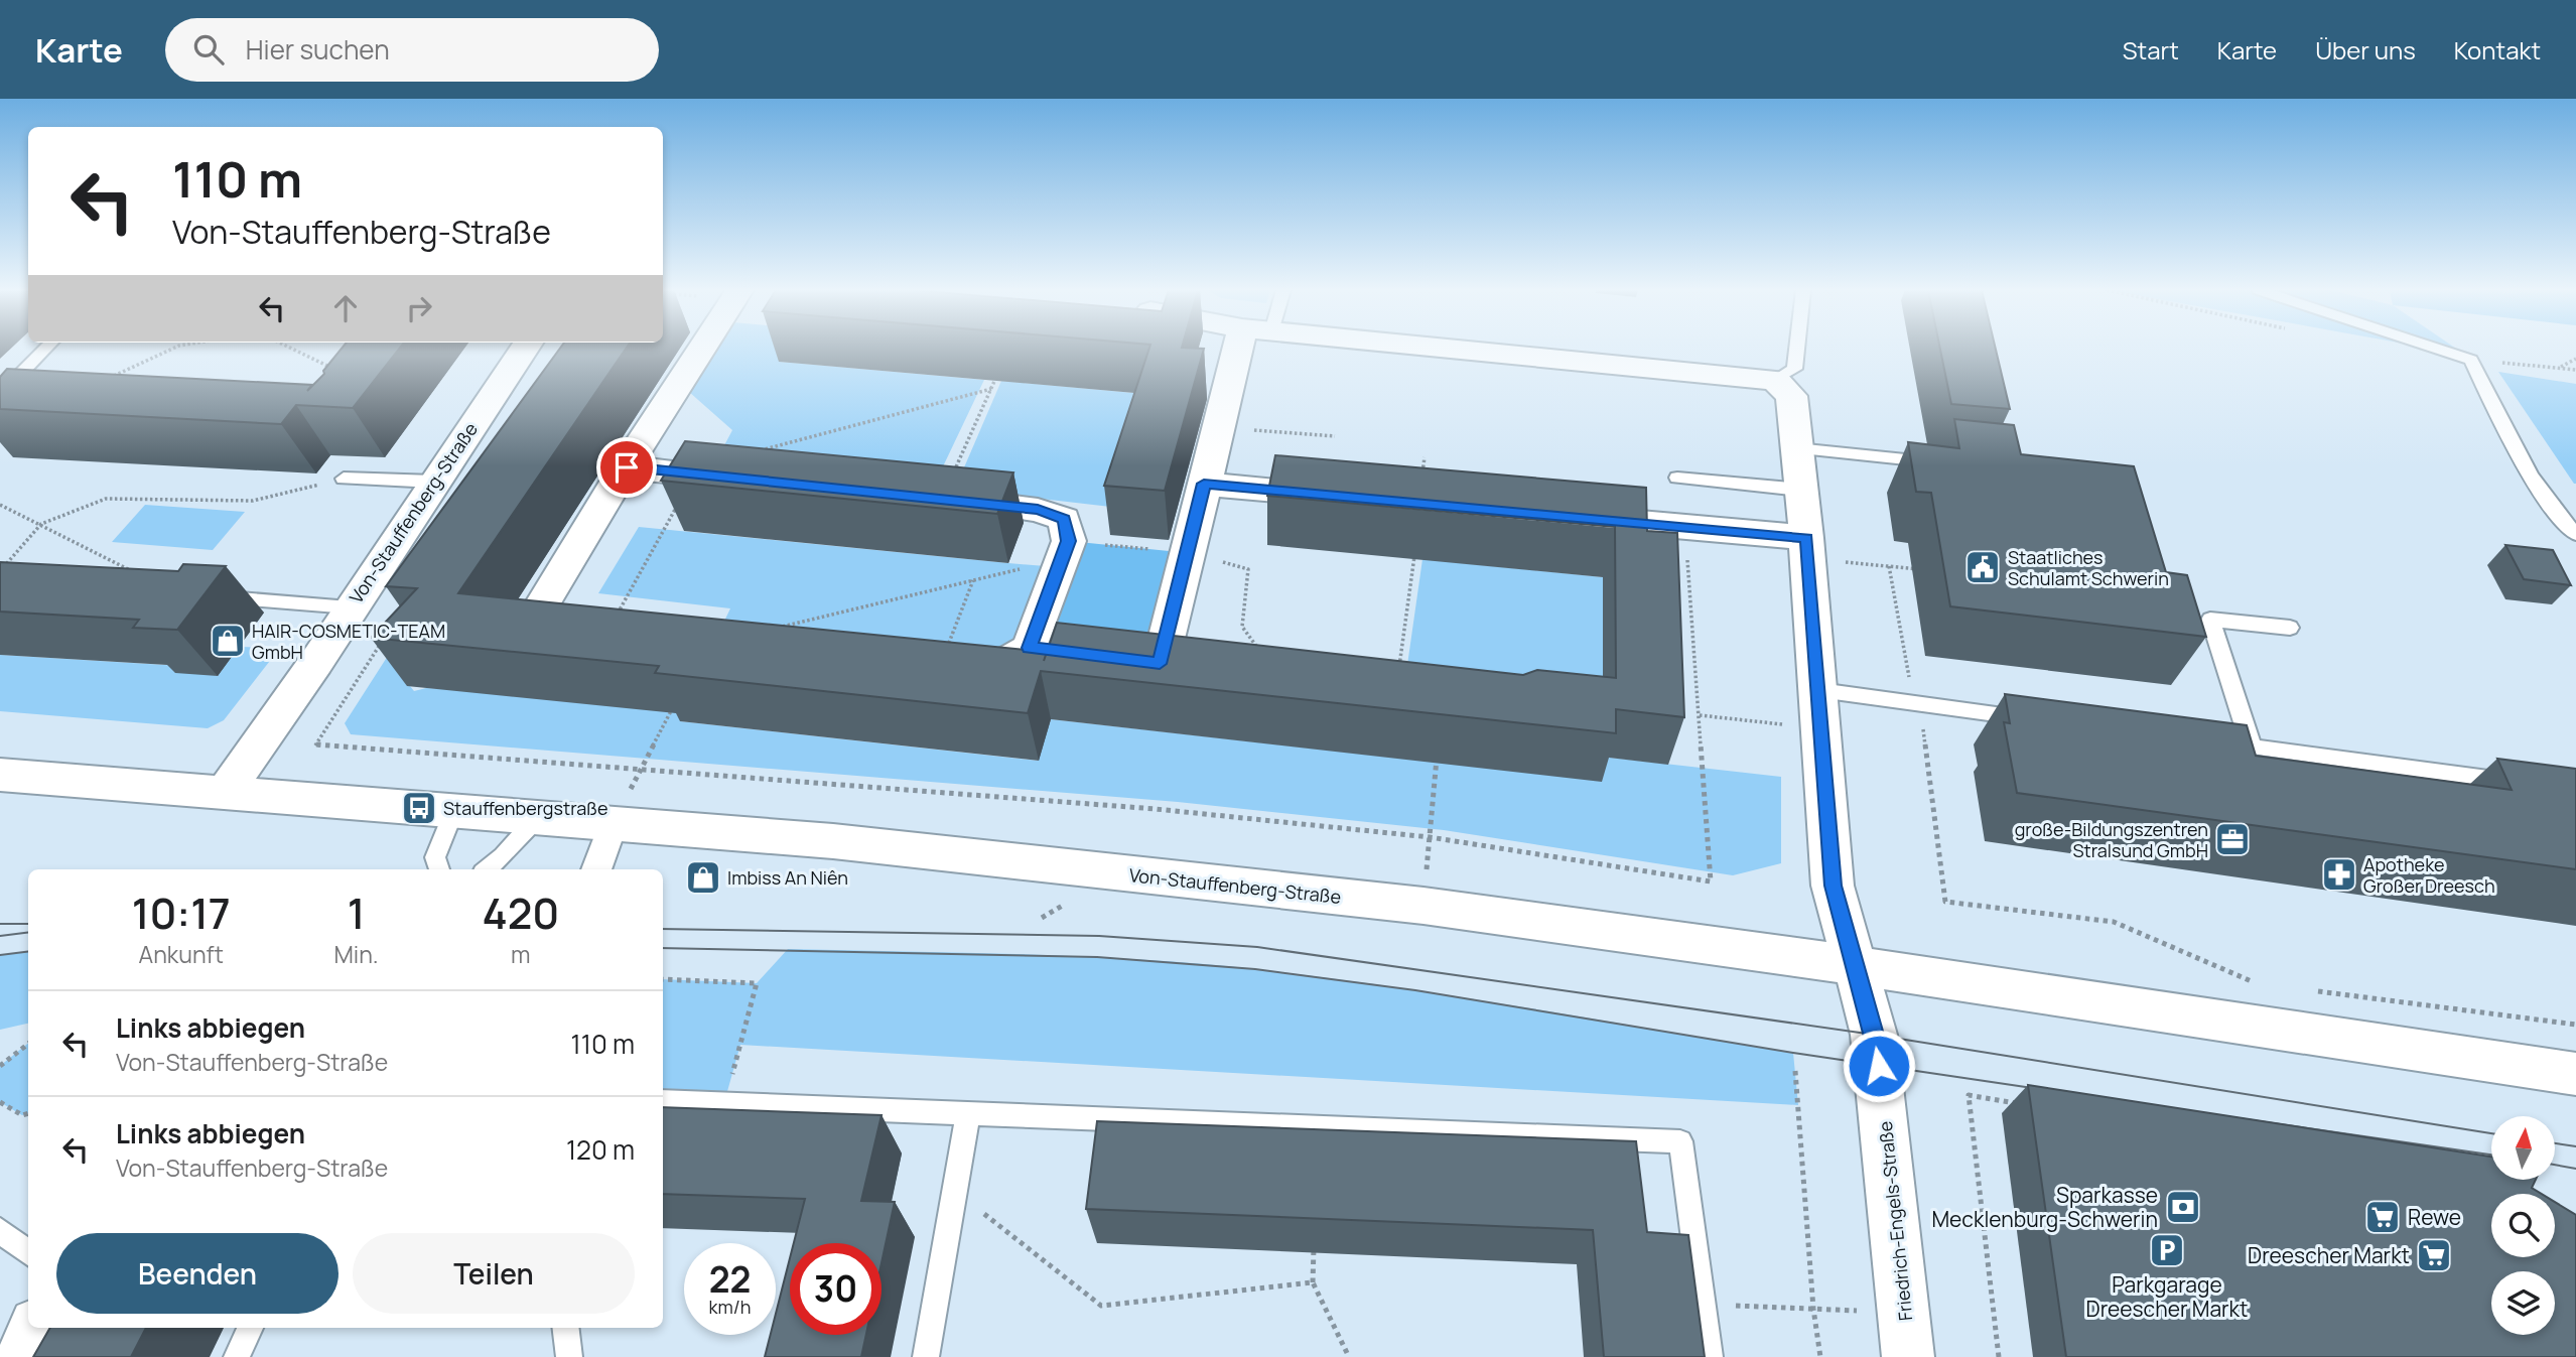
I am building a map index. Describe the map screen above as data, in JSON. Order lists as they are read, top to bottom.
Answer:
{
  "streets": {
    "street": ["Von-Stauffenberg-Straße", "Friedrich-Engels-Straße"]
  },
  "crossings": [
    ["Von-Stauffenberg-Straße", "Friedrich-Engels-Straße"]
  ],
  "places": {
    "public building": ["Staatliches Schulamt Schwerin"],
    "shop": ["HAIR-COSMETIC-TEAM GmbH", "Imbiss An Niên"],
    "bus stop": ["Stauffenbergstraße"],
    "office": ["große-Bildungszentren Stralsund GmbH"],
    "pharmacy": ["Apotheke Großer Dreesch"],
    "bank": ["Sparkasse Mecklenburg-Schwerin"],
    "supermarket": ["Rewe", "Dreescher Markt"],
    "parking": ["Parkgarage Dreescher Markt"]
  },
  "north": "top",
  "page": {
    "header": "Karte",
    "search": "Hier suchen",
    "nav": [
      "Start",
      "Karte",
      "Über uns",
      "Kontakt"
    ],
    "turn": ["110 m", "Von-Stauffenberg-Straße"],
    "eta": [
      "10:17",
      "Ankunft",
      "1",
      "Min.",
      "420",
      "m"
    ],
    "list": [
      {
        "name": "Links abbiegen",
        "note": "Von-Stauffenberg-Straße",
        "value": "110 m"
      },
      {
        "name": "Links abbiegen",
        "note": "Von-Stauffenberg-Straße",
        "value": "120 m"
      }
    ],
    "buttons": ["Beenden", "Teilen"],
    "speed": "22 km/h",
    "limit": "30"
  }
}
